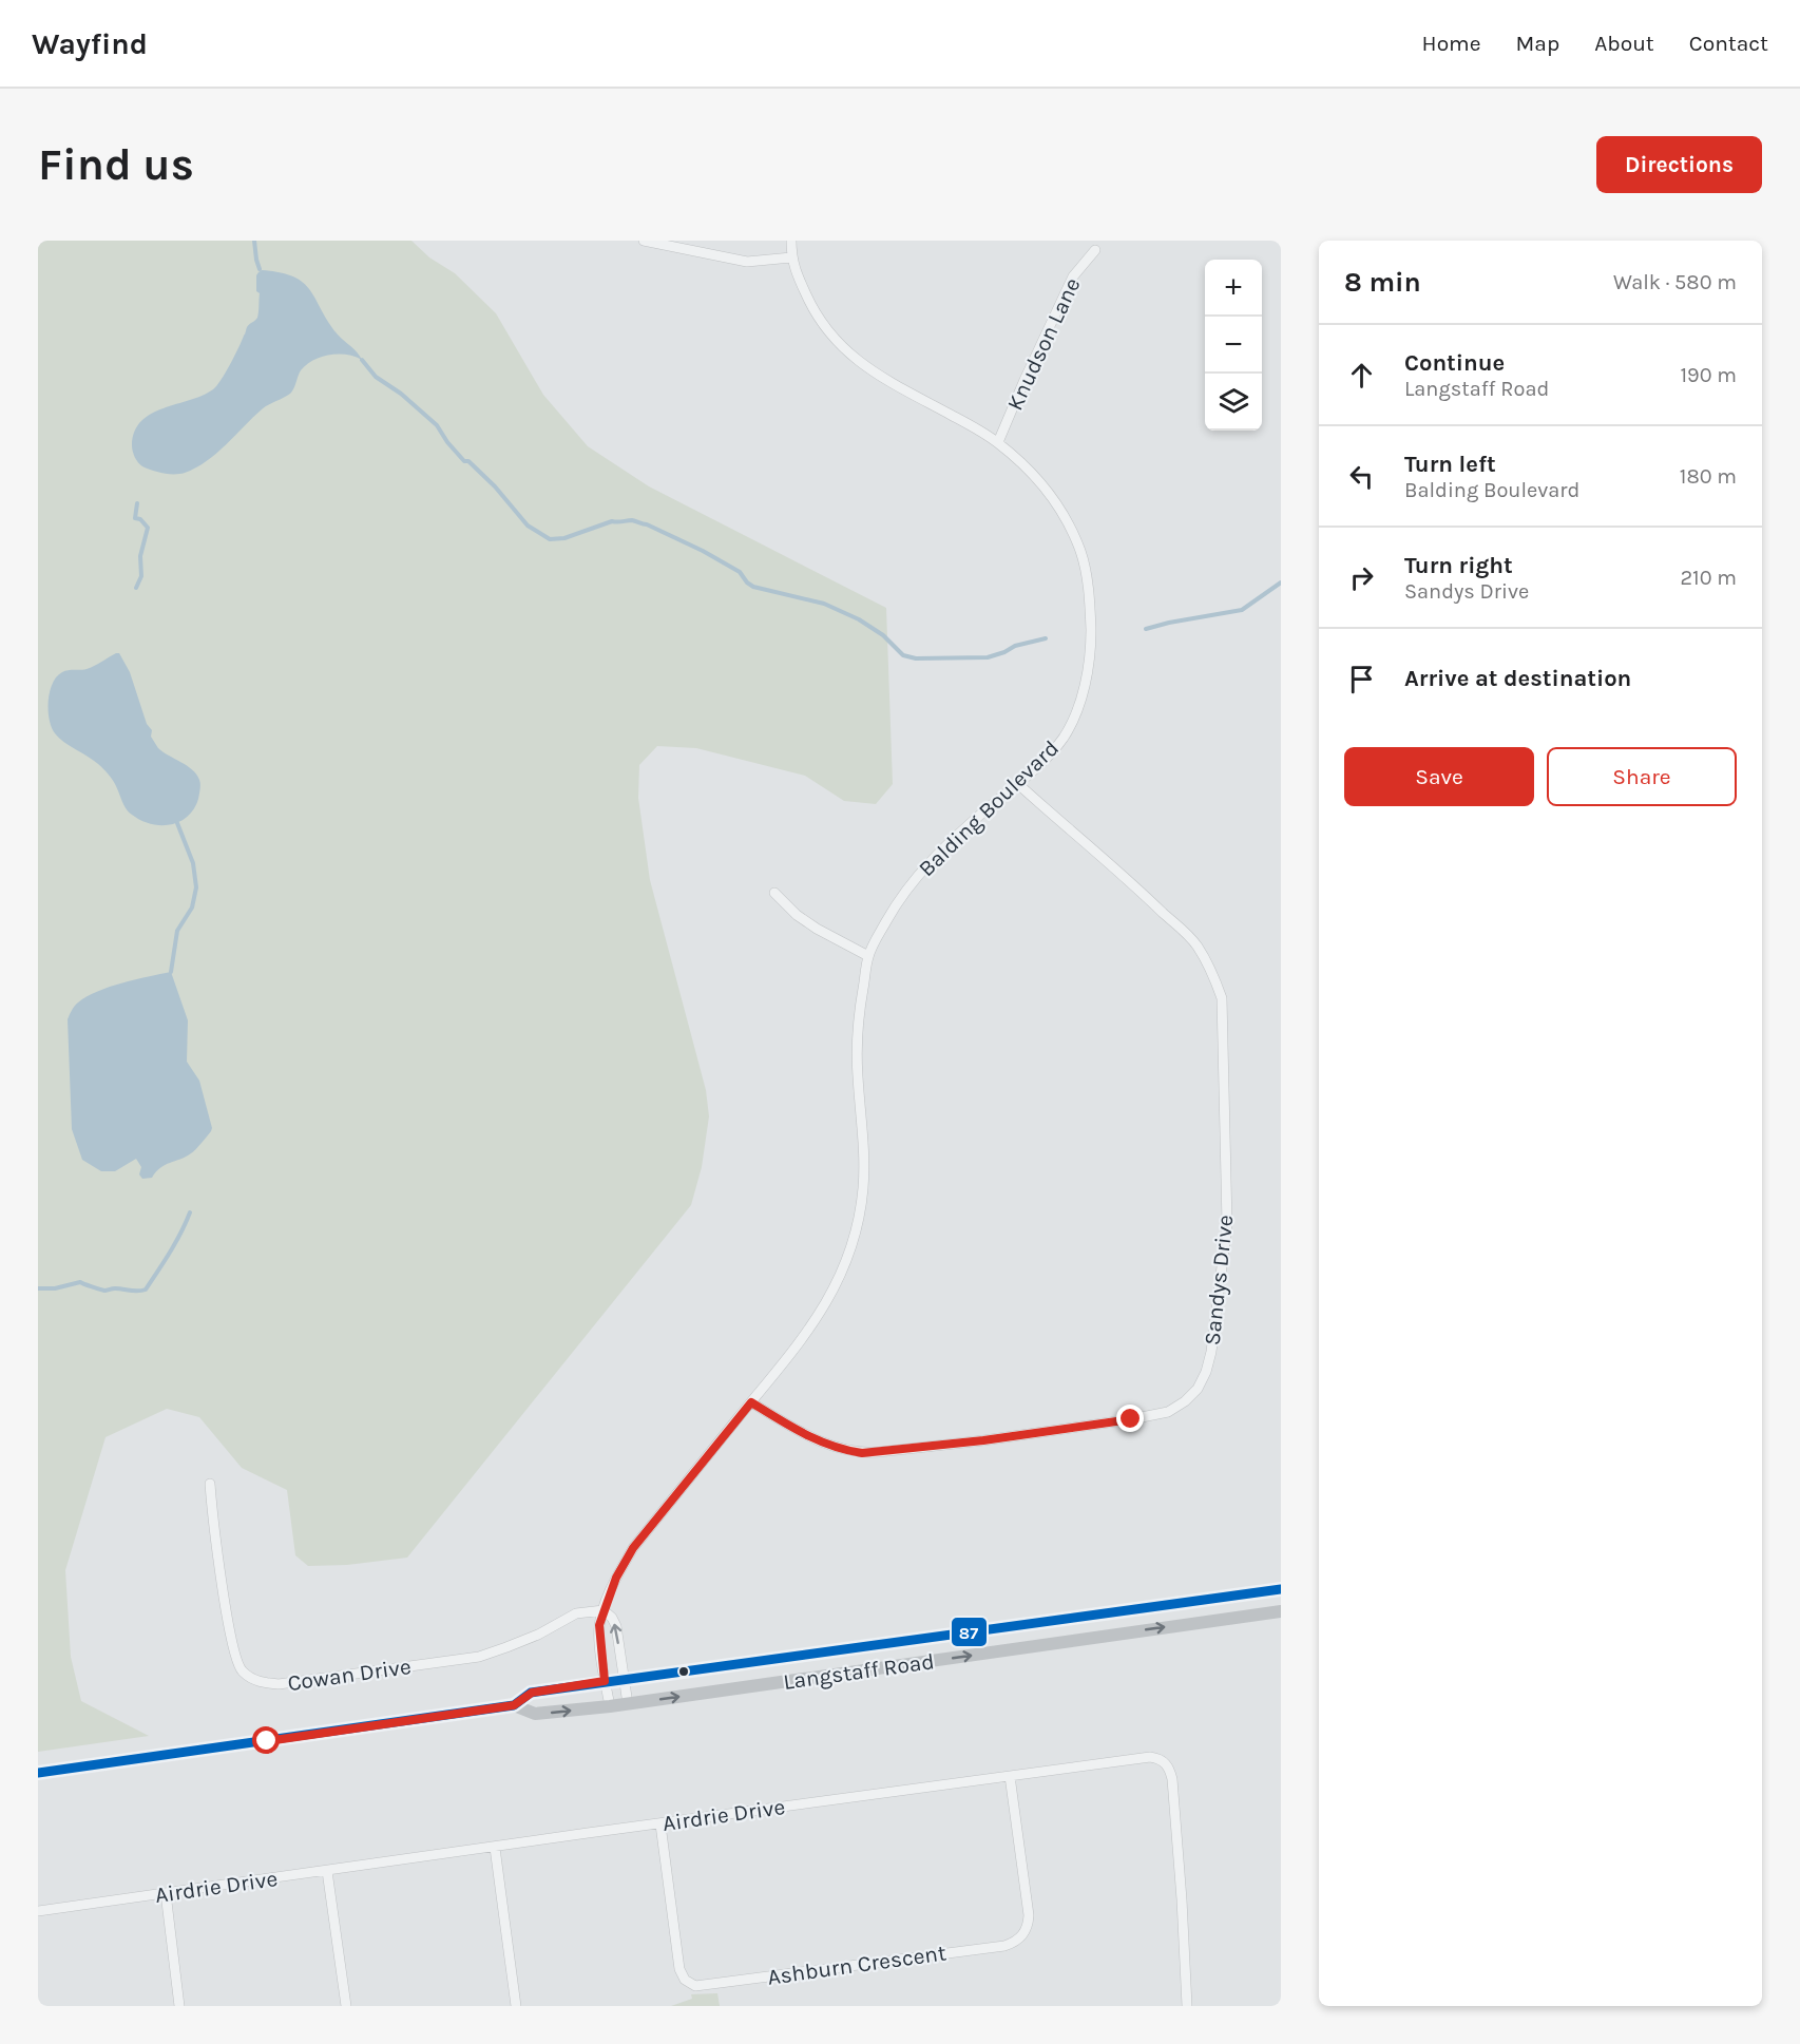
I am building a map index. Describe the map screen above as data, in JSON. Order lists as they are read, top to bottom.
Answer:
{
  "streets": {
    "main road": ["Langstaff Road"],
    "street": [
      "Knudson Lane",
      "Balding Boulevard",
      "Sandys Drive",
      "Cowan Drive",
      "Airdrie Drive",
      "Ashburn Crescent"
    ]
  },
  "crossings": [
    ["Knudson Lane", "Balding Boulevard"],
    ["Balding Boulevard", "Sandys Drive"],
    ["Balding Boulevard", "Langstaff Road"],
    ["Balding Boulevard", "Cowan Drive"],
    ["Airdrie Drive", "Ashburn Crescent"]
  ],
  "lines": ["transit line 87"],
  "page": {
    "header": "Wayfind",
    "nav": [
      "Home",
      "Map",
      "About",
      "Contact"
    ],
    "buttons": [
      "Directions",
      ["Save", "Share"]
    ],
    "title": "Find us",
    "heading": ["8 min", "Walk · 580 m"],
    "map_buttons": ["+", "−"],
    "list": [
      ["Continue", "Langstaff Road", "190 m"],
      ["Turn left", "Balding Boulevard", "180 m"],
      ["Turn right", "Sandys Drive", "210 m"],
      "Arrive at destination"
    ]
  }
}
